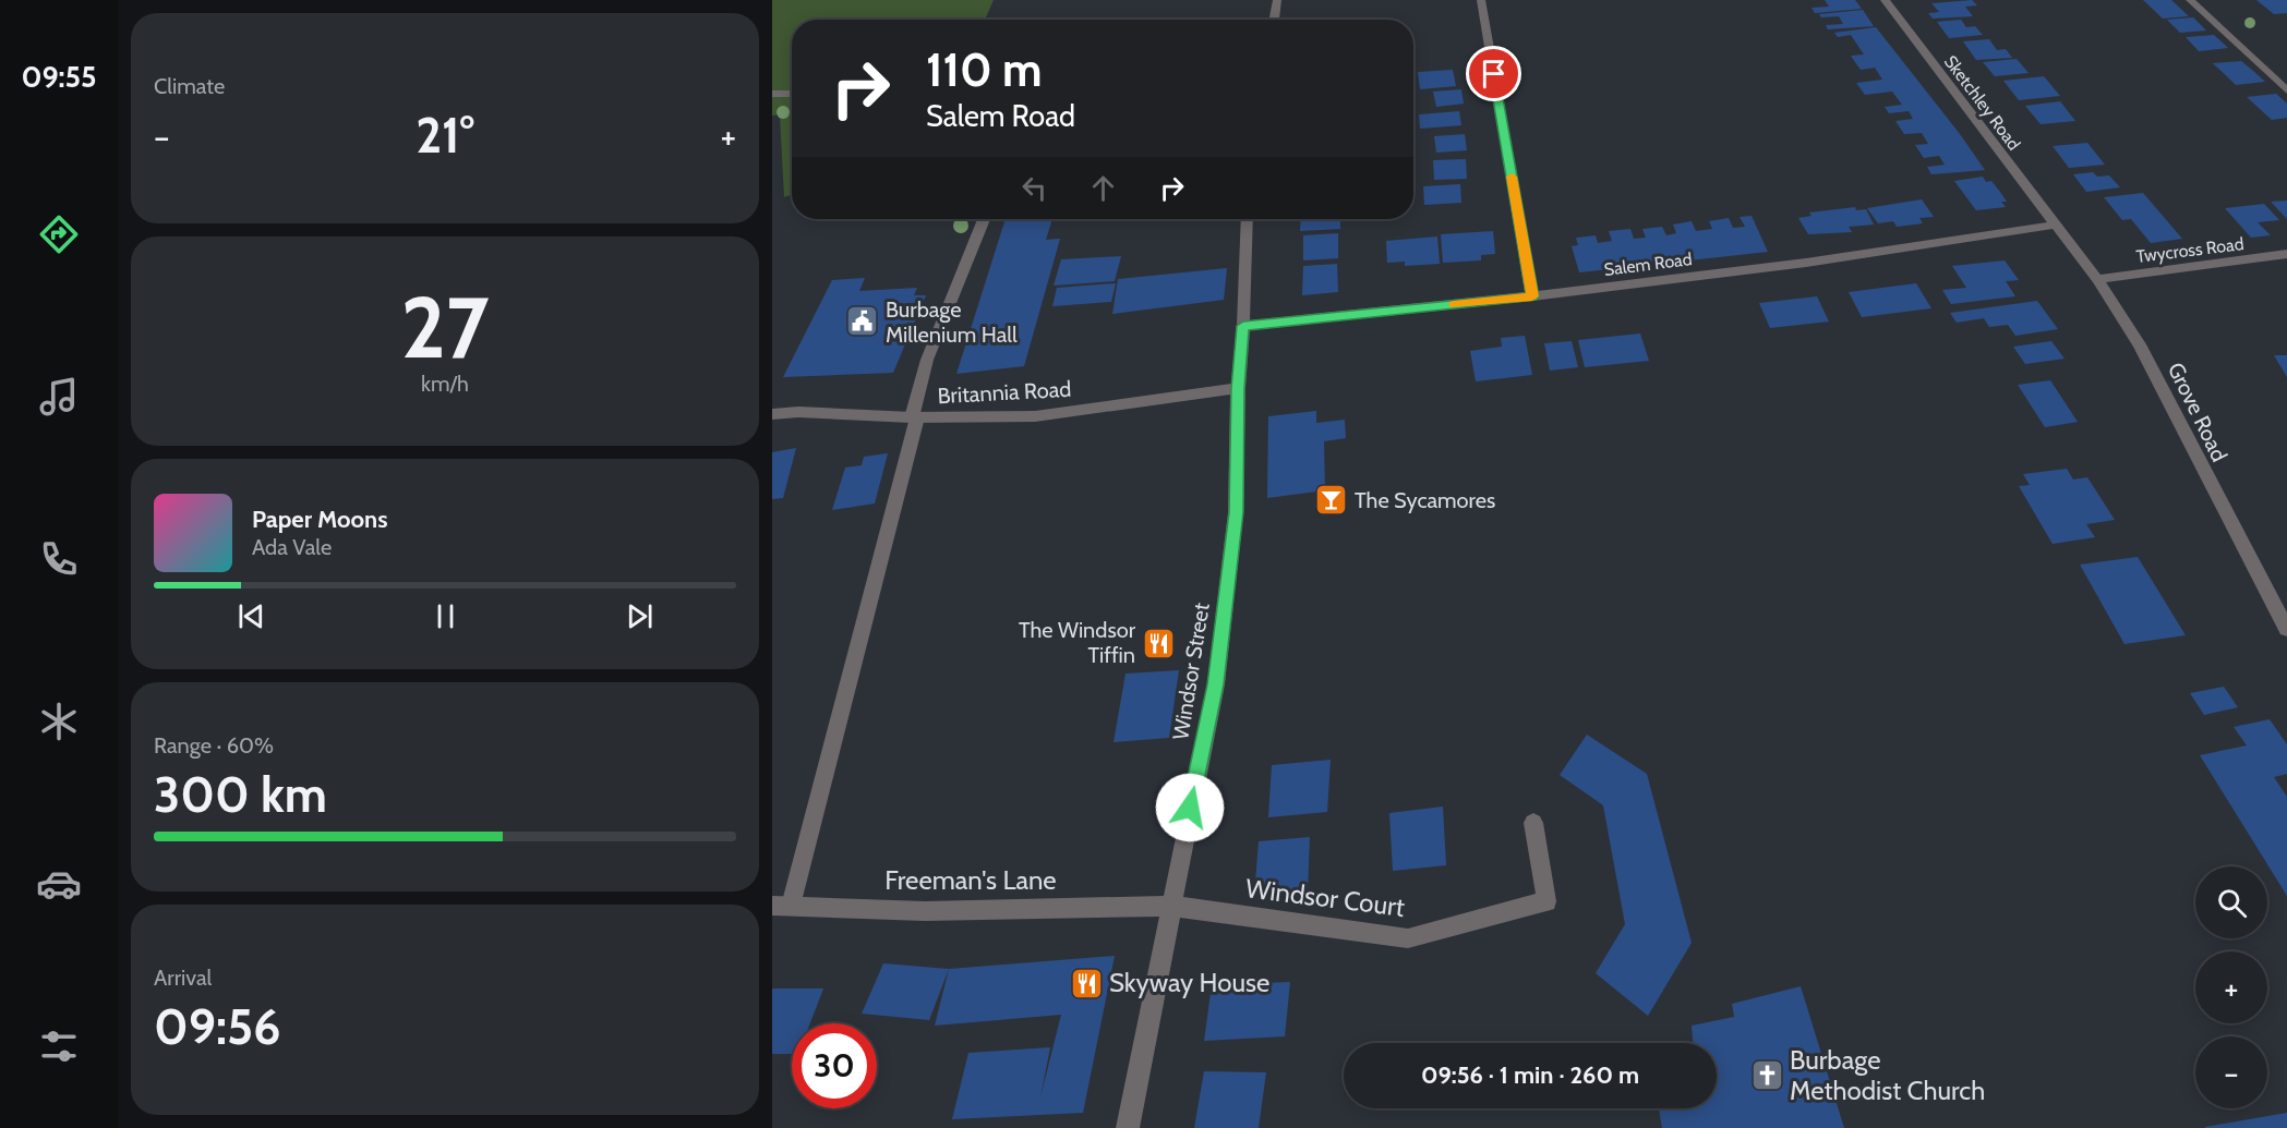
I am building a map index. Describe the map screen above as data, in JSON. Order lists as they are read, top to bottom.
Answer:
{
  "streets": {
    "street": [
      "Sketchley Road",
      "Twycross Road",
      "Salem Road",
      "Britannia Road",
      "Grove Road",
      "Windsor Street",
      "Freeman's Lane",
      "Windsor Court"
    ]
  },
  "crossings": [
    ["Sketchley Road", "Salem Road"],
    ["Sketchley Road", "Grove Road"],
    ["Twycross Road", "Grove Road"],
    ["Salem Road", "Grove Road"],
    ["Salem Road", "Windsor Street"],
    ["Britannia Road", "Windsor Street"],
    ["Windsor Street", "Freeman's Lane"],
    ["Windsor Street", "Windsor Court"],
    ["Freeman's Lane", "Windsor Court"]
  ],
  "places": {
    "public building": ["Burbage Millenium Hall"],
    "bar": ["The Sycamores"],
    "restaurant": ["The Windsor Tiffin", "Skyway House"],
    "church": ["Burbage Methodist Church"]
  },
  "page": {
    "tabs": "09:55",
    "tile": [
      "Climate",
      ["27", "km/h"],
      ["Range · 60%", "300 km"],
      ["Arrival", "09:56"]
    ],
    "turn": ["110 m", "Salem Road"],
    "heat": ["−", "21°", "+"],
    "song": ["Paper Moons", "Ada Vale"],
    "map_buttons": ["+", "−"],
    "limit": "30",
    "trip": "09:56 · 1 min · 260 m"
  }
}
